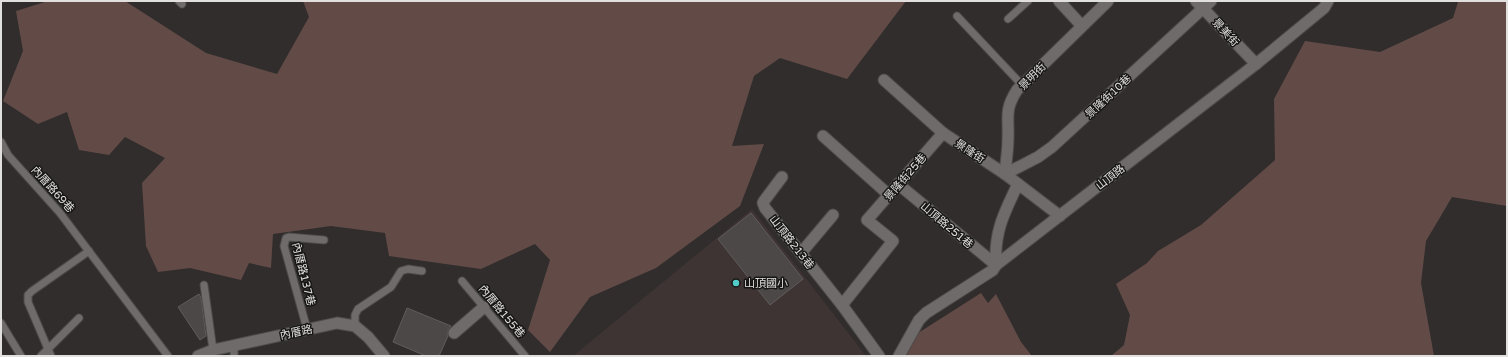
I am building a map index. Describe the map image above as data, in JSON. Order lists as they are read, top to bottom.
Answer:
{
  "streets": {
    "street": [
      "景美街",
      "景明街",
      "景隆街10巷",
      "景隆街",
      "景隆街25巷",
      "山頂路",
      "山頂路251巷",
      "山頂路213巷",
      "內厝路"
    ],
    "lane": ["內厝路69巷", "內厝路137巷", "內厝路155巷"]
  },
  "crossings": [
    ["景美街", "景隆街10巷"],
    ["景美街", "山頂路"],
    ["景明街", "景隆街10巷"],
    ["景明街", "景隆街"],
    ["景隆街10巷", "景隆街"],
    ["景隆街", "景隆街25巷"],
    ["景隆街", "山頂路"],
    ["景隆街25巷", "山頂路251巷"],
    ["景隆街25巷", "山頂路213巷"],
    ["山頂路", "山頂路251巷"],
    ["內厝路137巷", "內厝路"]
  ],
  "places": ["山頂國小"]
}
